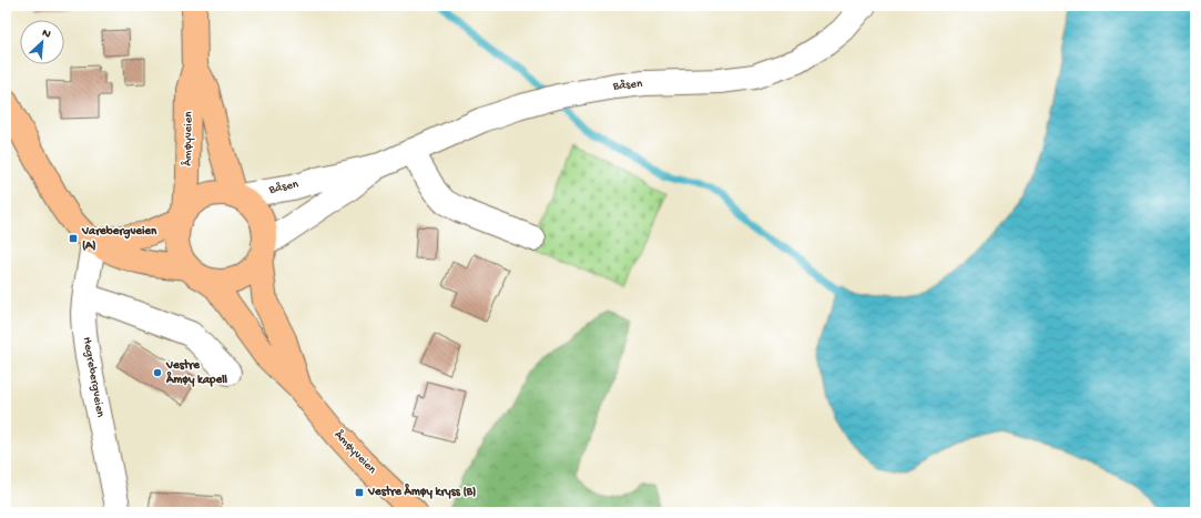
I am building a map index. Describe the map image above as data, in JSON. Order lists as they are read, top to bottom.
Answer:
{
  "streets": {
    "main road": ["Åmøyveien"],
    "street": ["Båsen", "Hegrebergveien"]
  },
  "crossings": [
    ["Båsen", "Åmøyveien"]
  ],
  "places": {
    "transit": ["Varebergveien (A)", "Vestre Åmøy kryss (B)"],
    "other": ["Vestre Åmøy kapell"]
  },
  "north": "top right"
}
